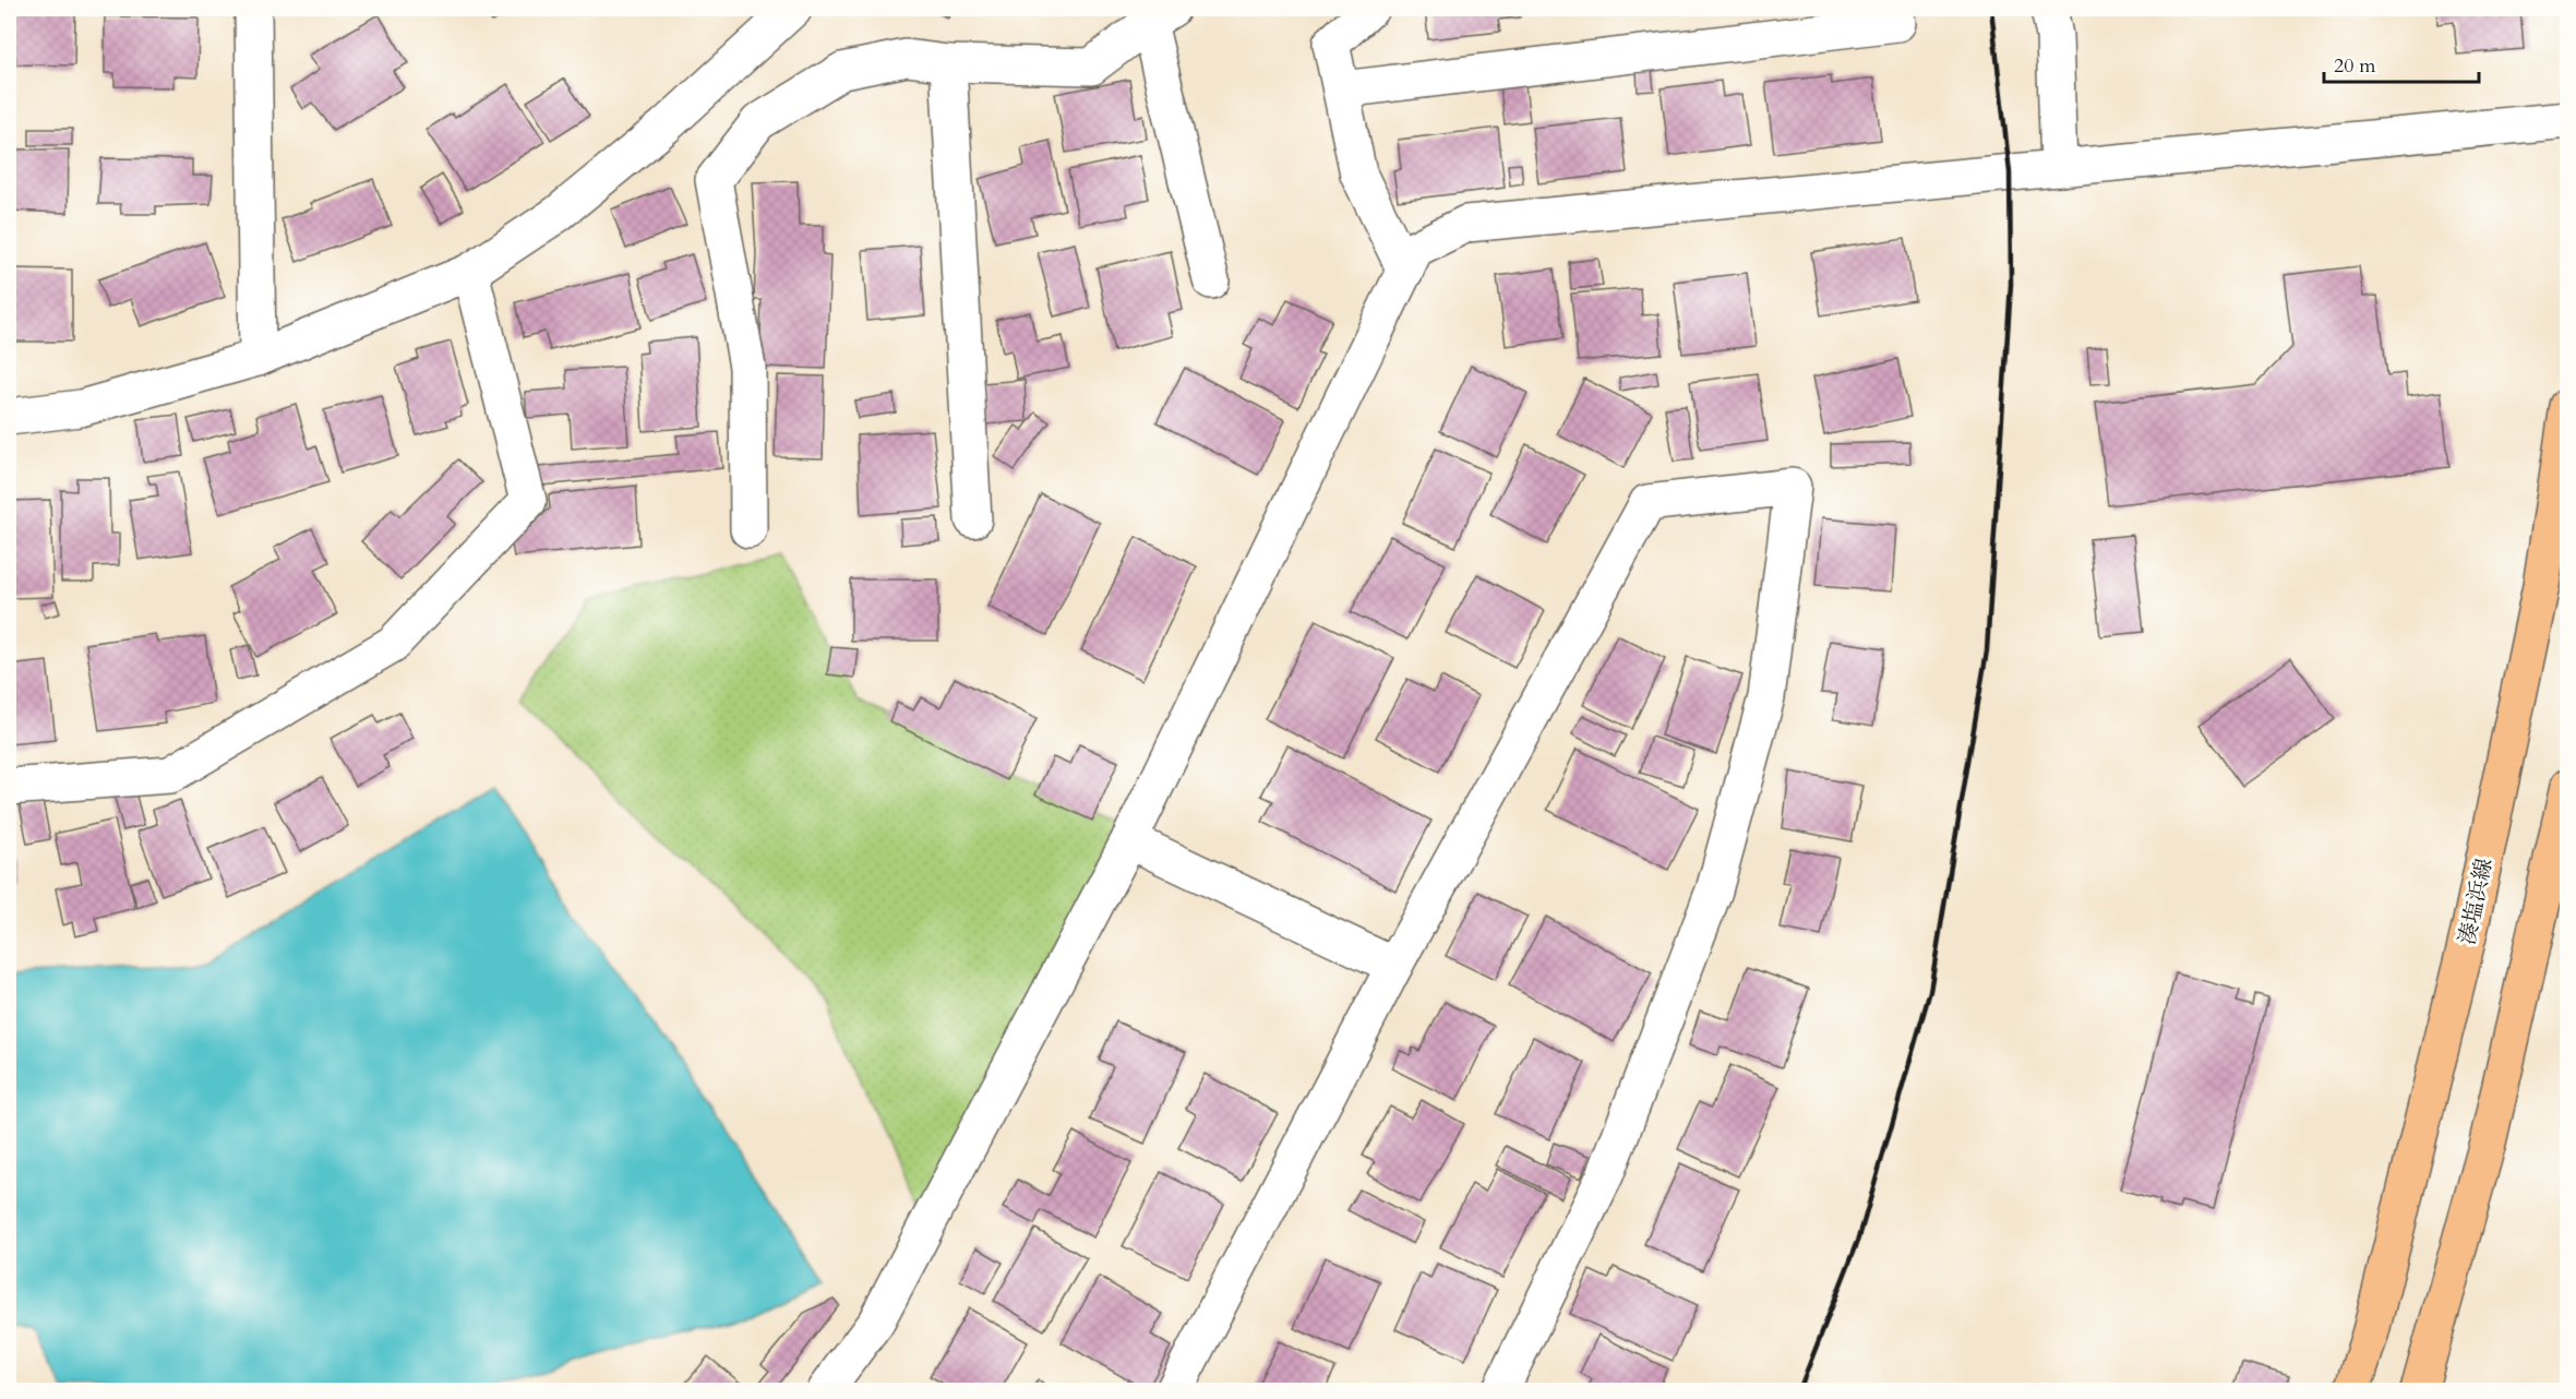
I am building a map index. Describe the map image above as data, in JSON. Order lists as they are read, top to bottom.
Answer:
{
  "streets": {
    "main road": ["湊塩浜線"]
  },
  "scale_bar": "20 m"
}
